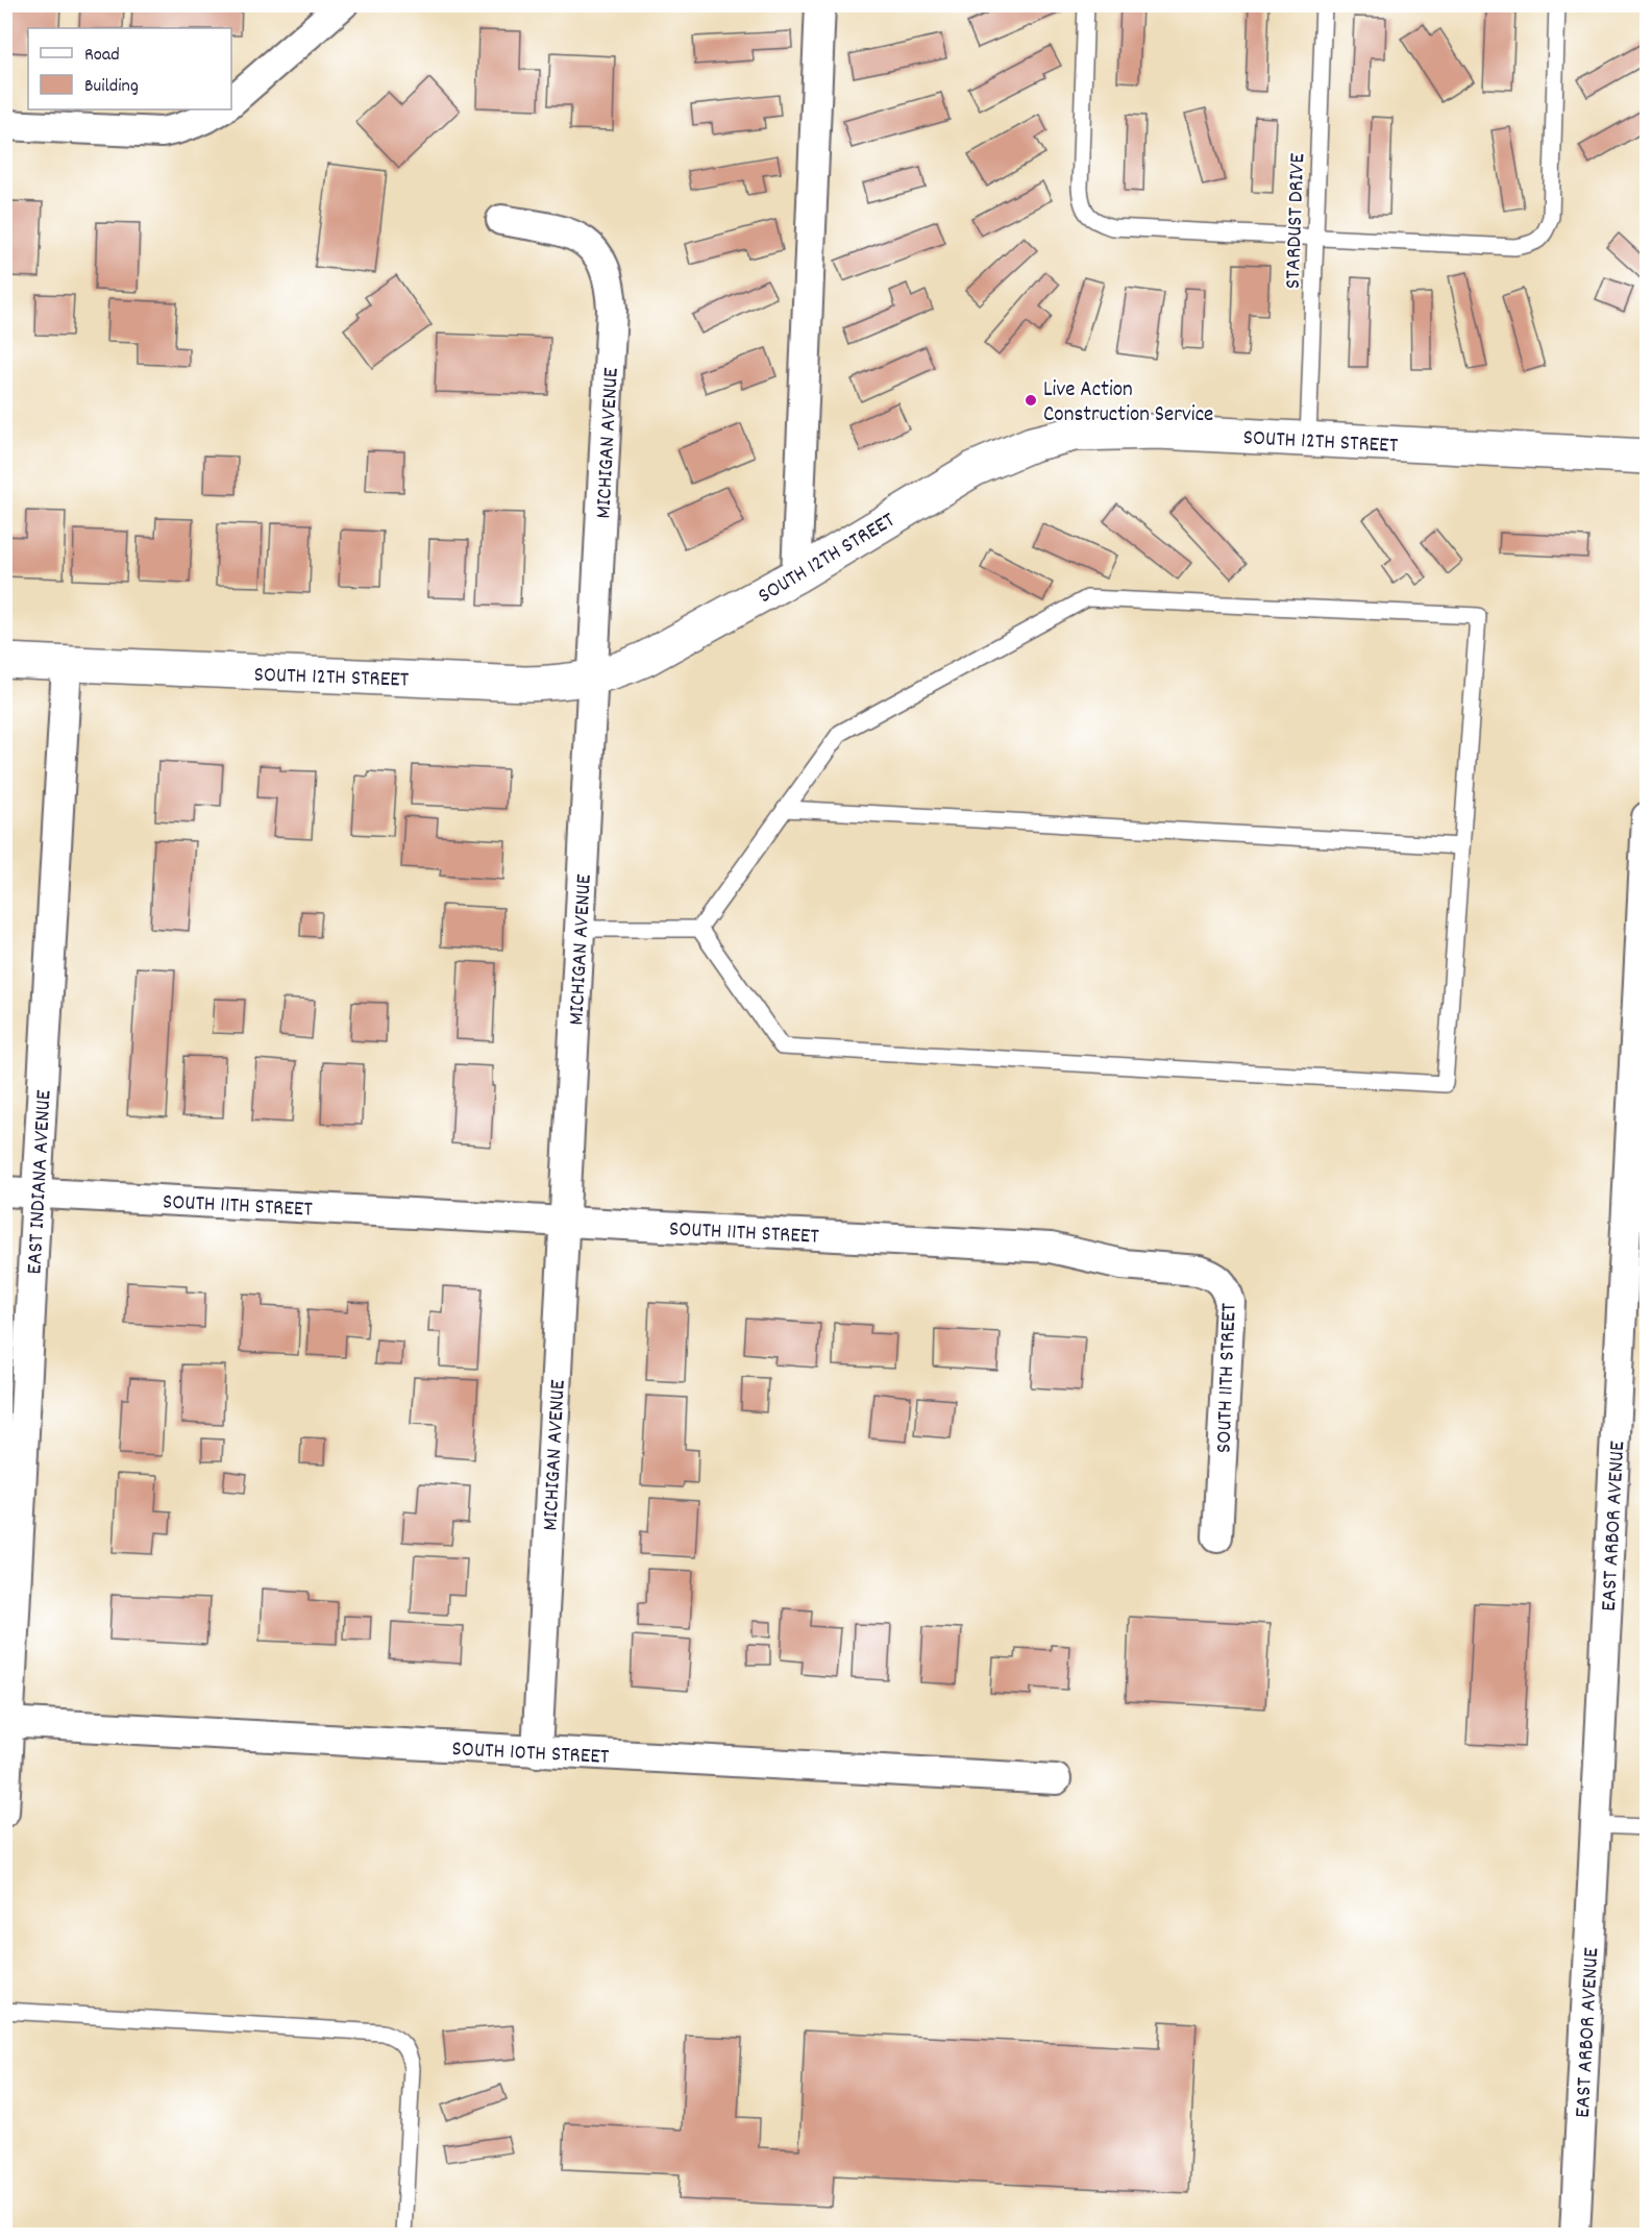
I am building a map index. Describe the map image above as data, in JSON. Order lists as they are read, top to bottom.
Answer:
{
  "streets": {
    "street": [
      "SOUTH 12TH STREET",
      "MICHIGAN AVENUE",
      "EAST INDIANA AVENUE",
      "SOUTH 11TH STREET",
      "EAST ARBOR AVENUE",
      "SOUTH 10TH STREET"
    ],
    "lane": ["STARDUST DRIVE"]
  },
  "crossings": [
    ["STARDUST DRIVE", "SOUTH 12TH STREET"],
    ["SOUTH 12TH STREET", "MICHIGAN AVENUE"],
    ["SOUTH 12TH STREET", "EAST INDIANA AVENUE"],
    ["MICHIGAN AVENUE", "SOUTH 11TH STREET"],
    ["MICHIGAN AVENUE", "SOUTH 10TH STREET"],
    ["EAST INDIANA AVENUE", "SOUTH 11TH STREET"],
    ["EAST INDIANA AVENUE", "SOUTH 10TH STREET"]
  ],
  "places": ["Live Action Construction Service"],
  "legend": ["Road", "Building"]
}
